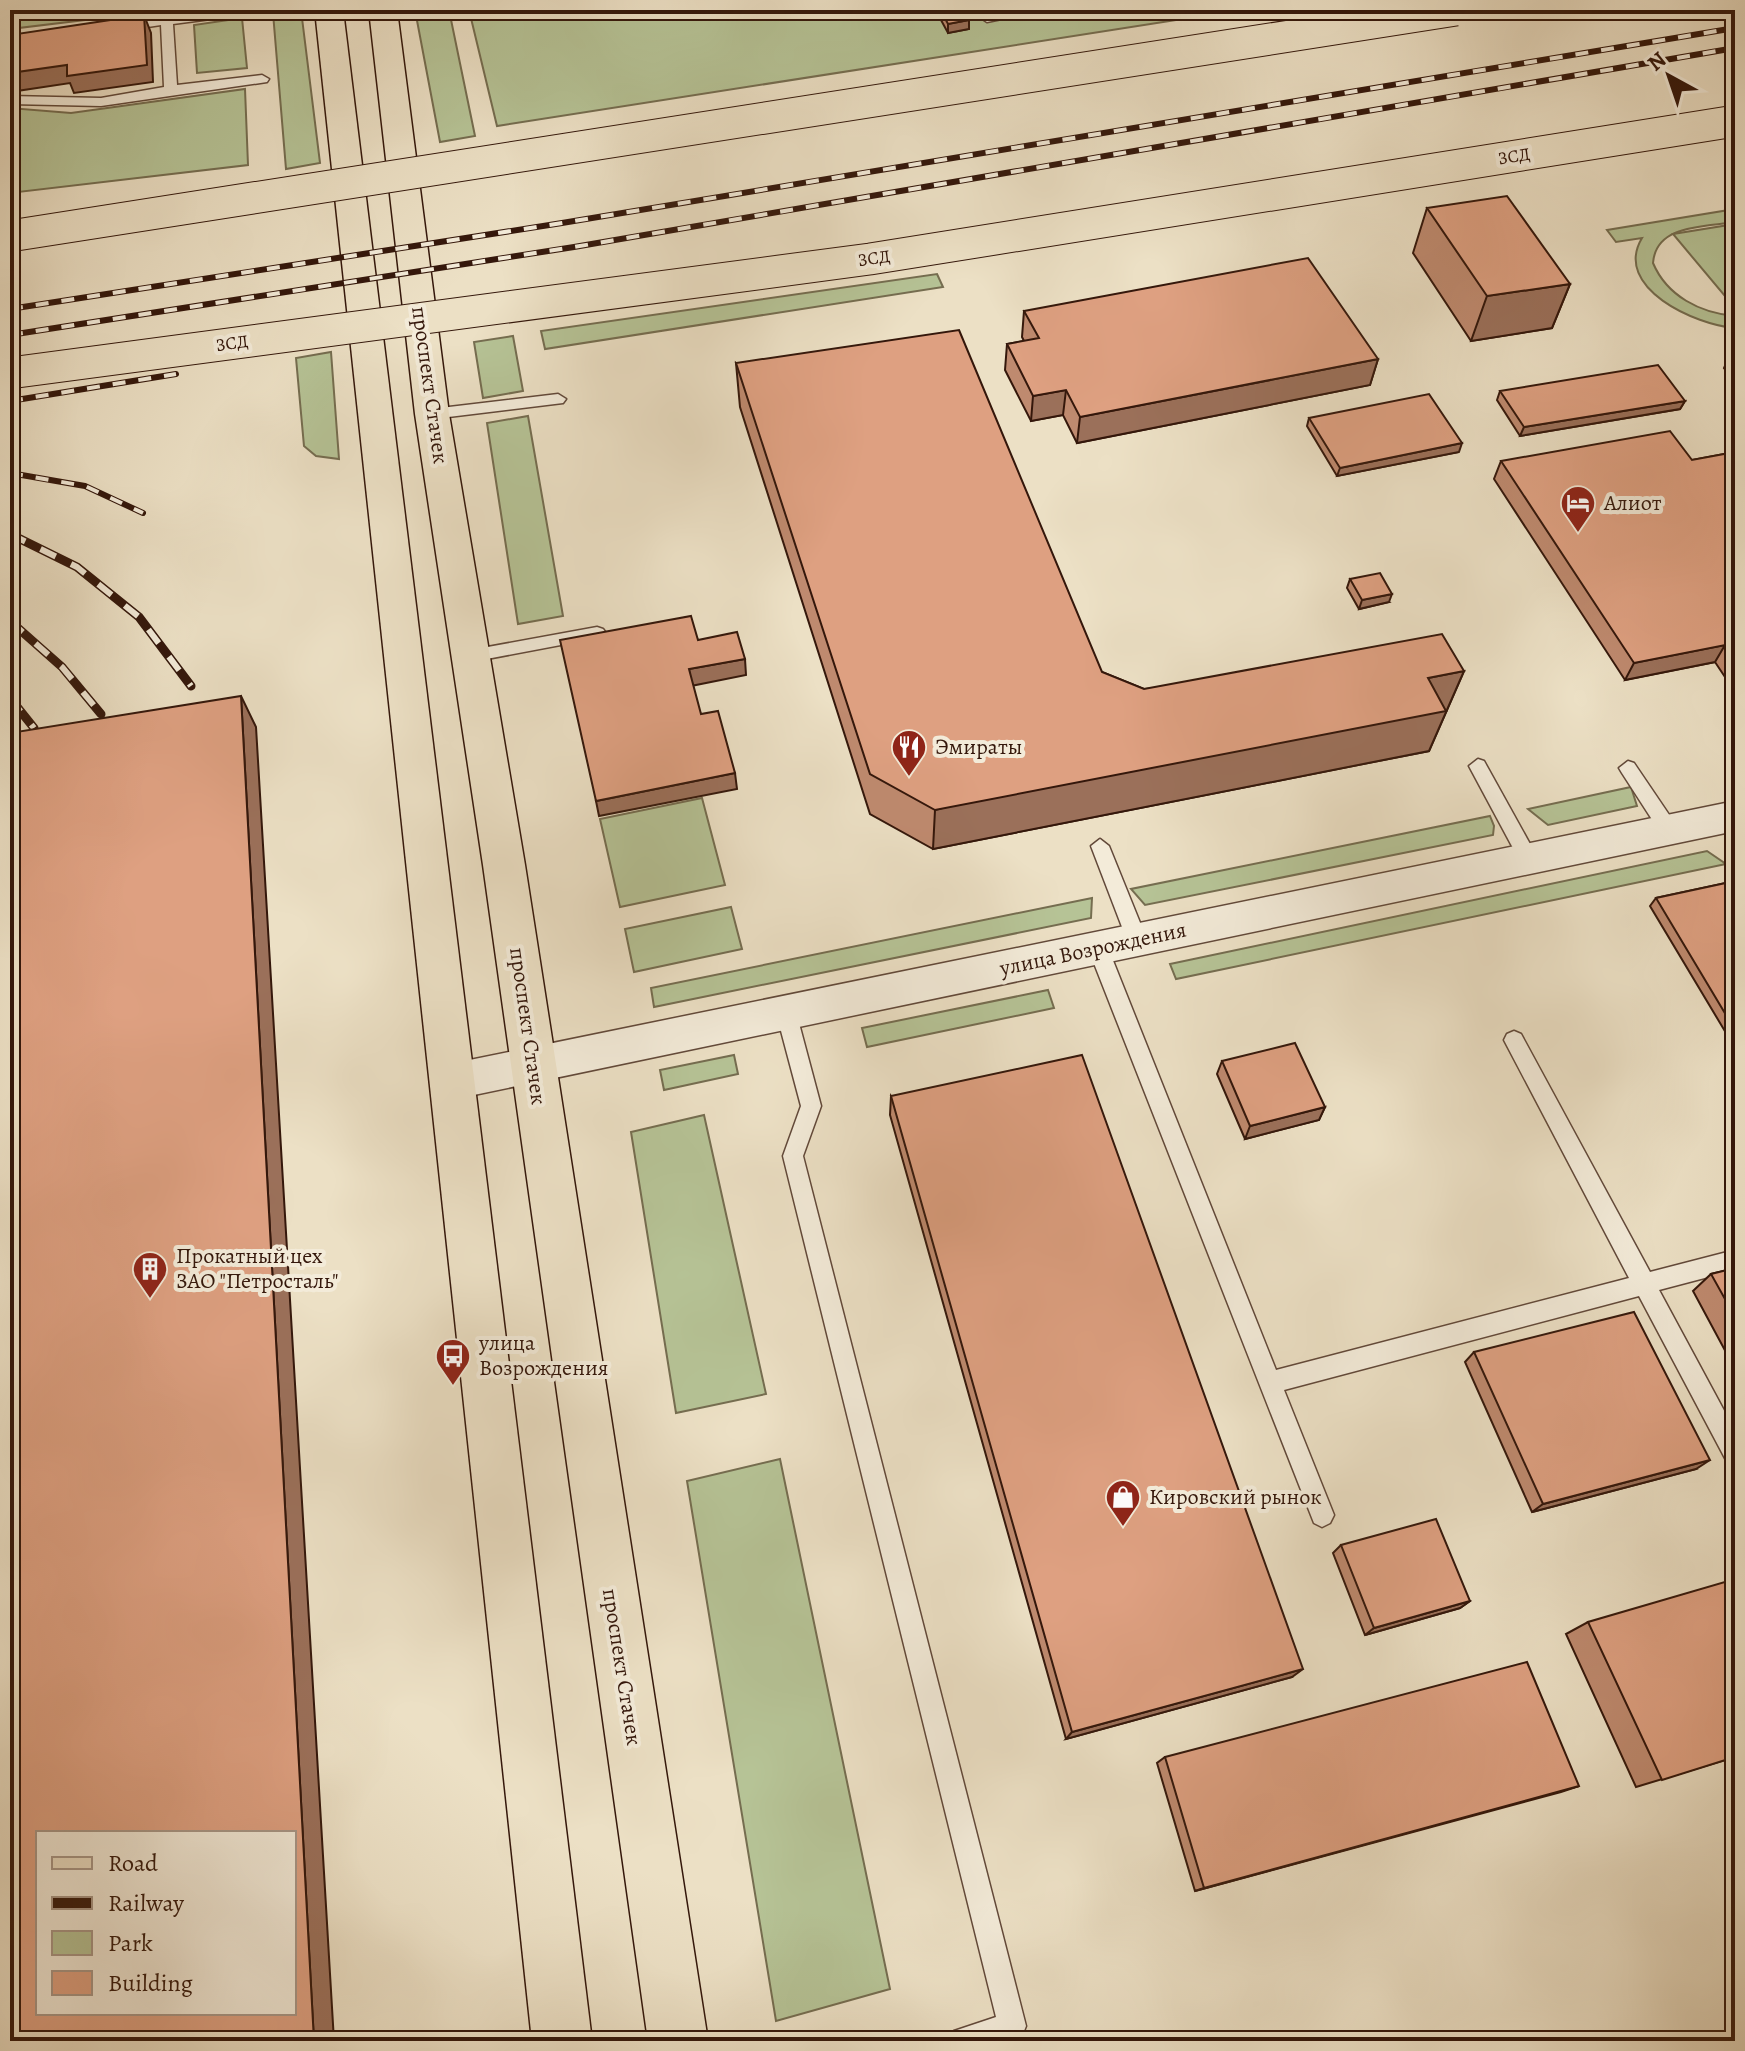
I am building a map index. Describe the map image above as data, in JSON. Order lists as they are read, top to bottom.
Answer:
{
  "streets": {
    "main road": ["ЗСД", "проспект Стачек"],
    "street": ["улица Возрождения"]
  },
  "crossings": [
    ["проспект Стачек", "улица Возрождения"]
  ],
  "places": {
    "hotel": ["Алиот"],
    "restaurant": ["Эмираты"],
    "building": ["Прокатный цех ЗАО \"Петросталь\""],
    "bus stop": ["улица Возрождения"],
    "shop": ["Кировский рынок"]
  },
  "legend": [
    "Road",
    "Railway",
    "Park",
    "Building"
  ],
  "north": "top left"
}
